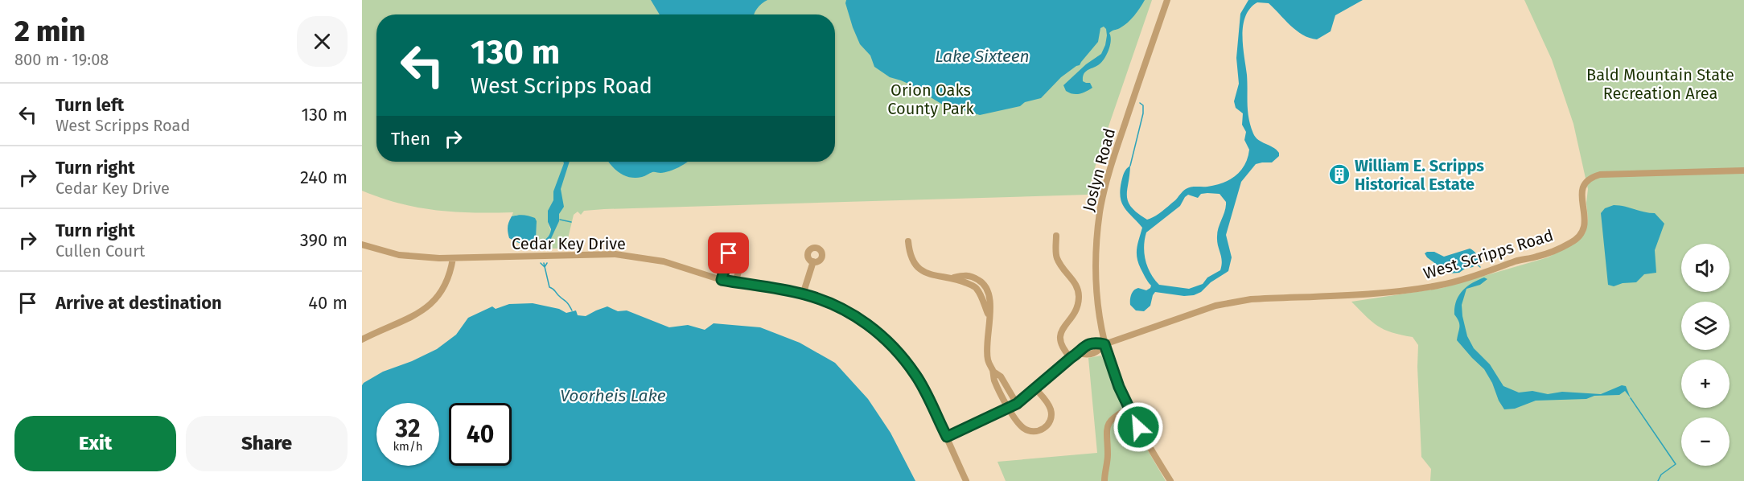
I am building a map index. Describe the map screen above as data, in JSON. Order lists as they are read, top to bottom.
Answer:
{
  "streets": {
    "street": ["Joslyn Road", "Cedar Key Drive", "West Scripps Road"]
  },
  "crossings": [
    ["Joslyn Road", "West Scripps Road"],
    ["Cedar Key Drive", "West Scripps Road"]
  ],
  "water": ["Lake Sixteen", "Voorheis Lake"],
  "parks": ["Bald Mountain State Recreation Area", "Orion Oaks County Park"],
  "places": {
    "building": ["William E. Scripps Historical Estate"]
  },
  "page": {
    "heading": ["2 min", "800 m · 19:08"],
    "turn": ["130 m", "West Scripps Road"],
    "list": [
      {
        "name": "Turn left",
        "note": "West Scripps Road",
        "value": "130 m"
      },
      {
        "name": "Turn right",
        "note": "Cedar Key Drive",
        "value": "240 m"
      },
      {
        "name": "Turn right",
        "note": "Cullen Court",
        "value": "390 m"
      },
      {
        "name": "Arrive at destination",
        "value": "40 m"
      }
    ],
    "then": "Then",
    "map_buttons": ["+", "−"],
    "speed": "32 km/h",
    "limit": "40",
    "buttons": ["Exit", "Share"]
  }
}
